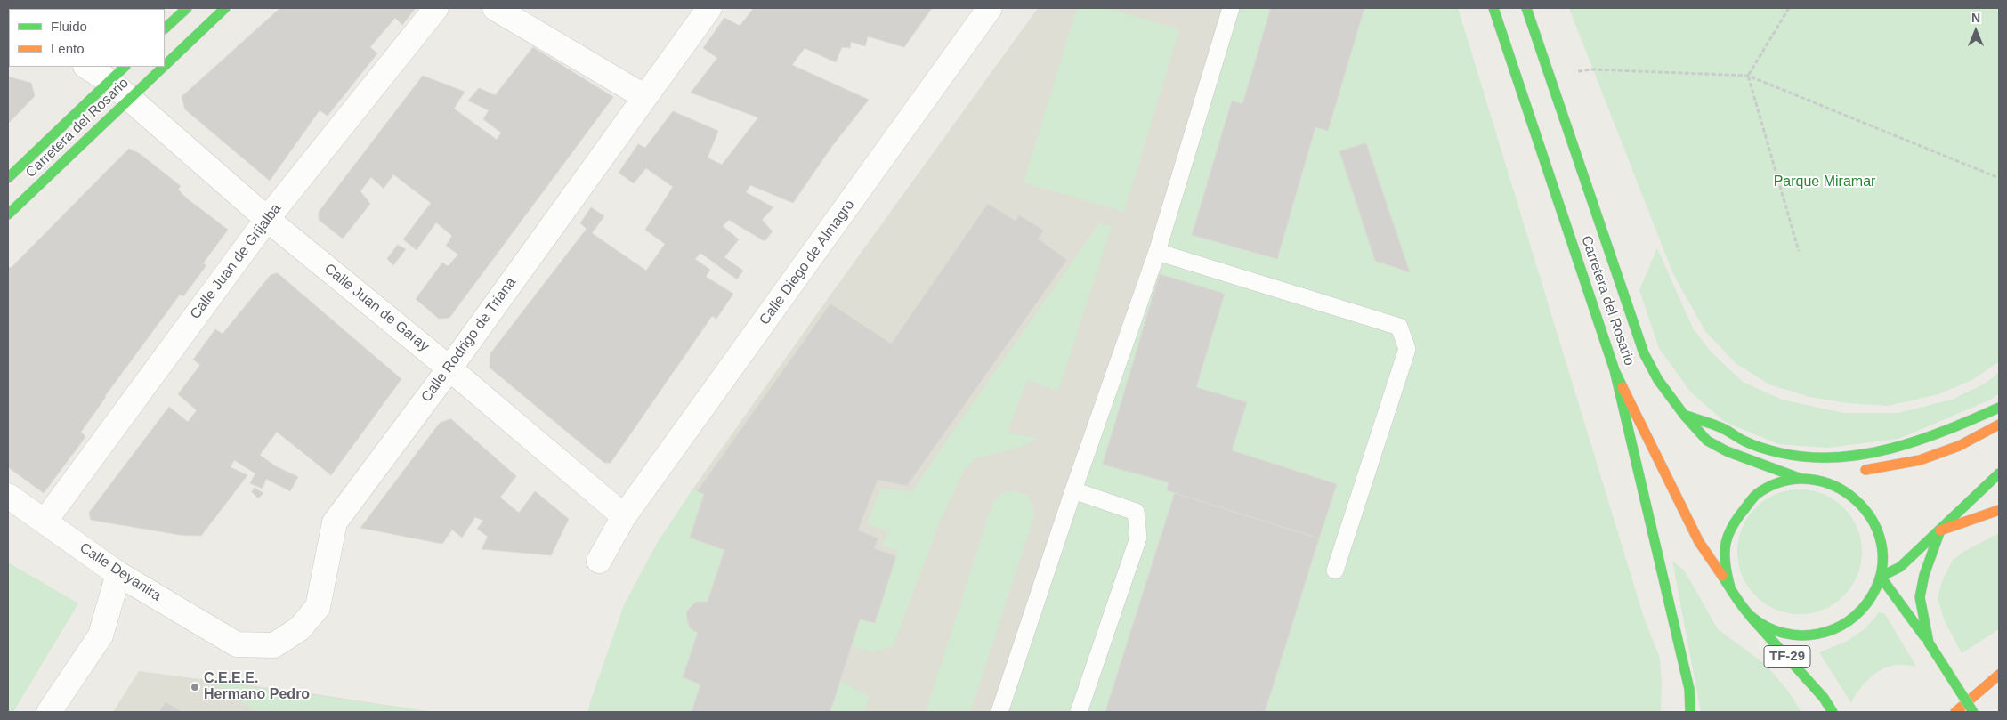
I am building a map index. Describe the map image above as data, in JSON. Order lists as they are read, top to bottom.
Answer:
{
  "streets": {
    "main road": ["Carretera del Rosario", "TF-29"],
    "street": [
      "Calle Juan de Grijalba",
      "Calle Diego de Almagro",
      "Calle Juan de Garay",
      "Calle Rodrigo de Triana",
      "Calle Deyanira"
    ]
  },
  "crossings": [
    ["Carretera del Rosario", "Calle Juan de Garay"],
    ["Carretera del Rosario", "TF-29"],
    ["Calle Juan de Grijalba", "Calle Juan de Garay"],
    ["Calle Juan de Grijalba", "Calle Deyanira"],
    ["Calle Diego de Almagro", "Calle Juan de Garay"],
    ["Calle Juan de Garay", "Calle Rodrigo de Triana"],
    ["Calle Rodrigo de Triana", "Calle Deyanira"]
  ],
  "parks": ["Parque Miramar"],
  "places": ["C.E.E.E. Hermano Pedro"],
  "legend": ["Fluido", "Lento"],
  "north": "top"
}
